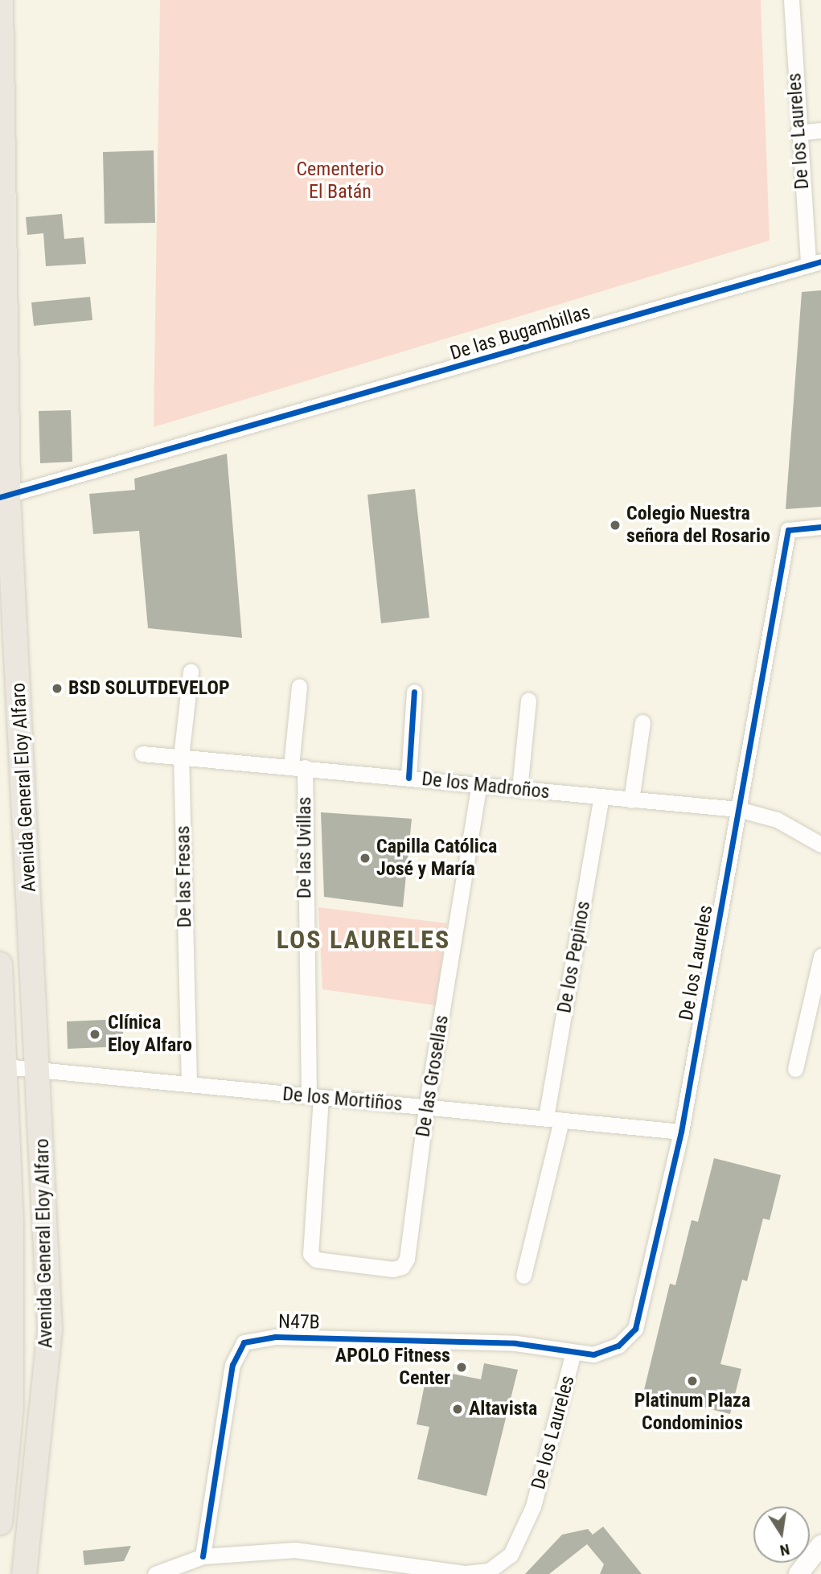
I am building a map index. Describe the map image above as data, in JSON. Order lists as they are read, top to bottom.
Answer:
{
  "streets": {
    "main road": ["Avenida General Eloy Alfaro"],
    "street": [
      "De los Laureles",
      "De las Bugambillas",
      "De los Madroños",
      "De las Uvillas",
      "De las Fresas",
      "De los Pepinos",
      "De las Grosellas",
      "De los Mortiños",
      "N47B"
    ]
  },
  "crossings": [
    ["De los Laureles", "De las Bugambillas"],
    ["De los Laureles", "De los Madroños"],
    ["De los Laureles", "De los Mortiños"],
    ["De los Laureles", "N47B"],
    ["De las Bugambillas", "Avenida General Eloy Alfaro"],
    ["De los Madroños", "De las Uvillas"],
    ["De los Madroños", "De las Fresas"],
    ["De los Madroños", "De los Pepinos"],
    ["De los Madroños", "De las Grosellas"],
    ["Avenida General Eloy Alfaro", "De los Mortiños"],
    ["De las Uvillas", "De las Grosellas"],
    ["De las Uvillas", "De los Mortiños"],
    ["De las Fresas", "De los Mortiños"],
    ["De los Pepinos", "De los Mortiños"],
    ["De las Grosellas", "De los Mortiños"]
  ],
  "districts": ["LOS LAURELES"],
  "parks": ["Cementerio El Batán"],
  "places": [
    "Colegio Nuestra señora del Rosario",
    "BSD SOLUTDEVELOP",
    "Capilla Católica José y María",
    "Clínica Eloy Alfaro",
    "APOLO Fitness Center",
    "Platinum Plaza Condominios",
    "Altavista"
  ],
  "north": "bottom"
}
